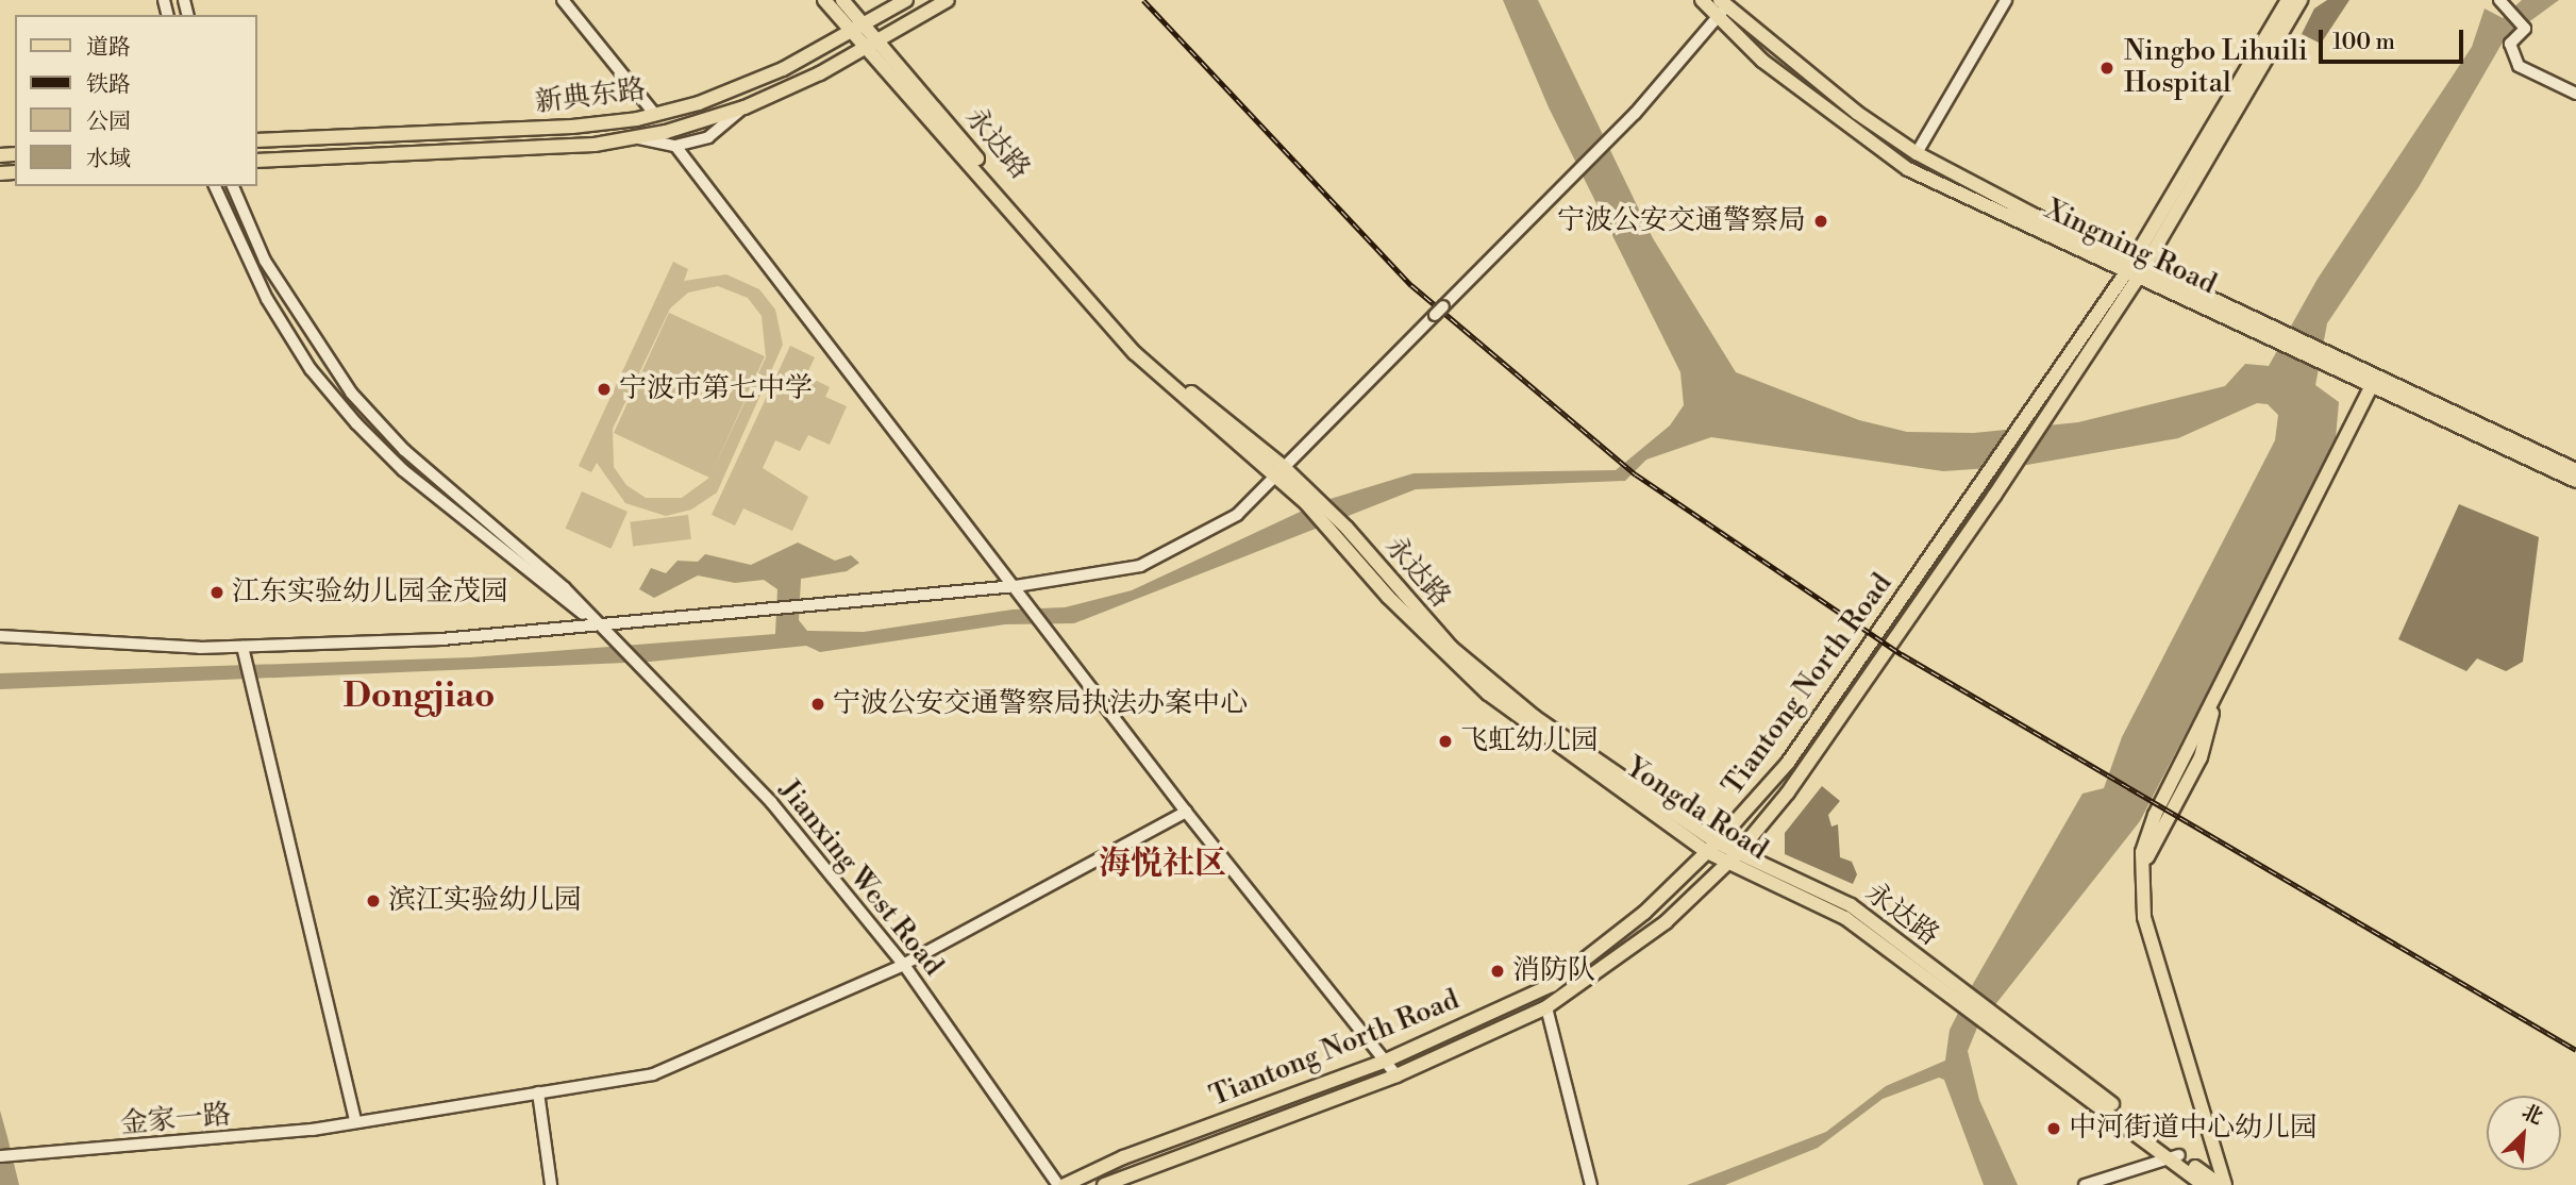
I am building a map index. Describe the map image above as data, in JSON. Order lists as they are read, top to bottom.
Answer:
{
  "streets": {
    "main road": [
      "新典东路",
      "永达路",
      "Xingning Road",
      "Tiantong North Road",
      "Yongda Road"
    ],
    "street": ["Jianxing West Road", "金家一路"]
  },
  "crossings": [
    ["新典东路", "永达路"],
    ["永达路", "Tiantong North Road"],
    ["永达路", "Yongda Road"],
    ["Xingning Road", "Tiantong North Road"],
    ["Tiantong North Road", "Yongda Road"],
    ["Jianxing West Road", "金家一路"]
  ],
  "districts": ["Dongjiao", "海悦社区"],
  "places": [
    "Ningbo Lihuili Hospital",
    "宁波公安交通警察局",
    "宁波市第七中学",
    "江东实验幼儿园金茂园",
    "宁波公安交通警察局执法办案中心",
    "飞虹幼儿园",
    "滨江实验幼儿园",
    "消防队",
    "中河街道中心幼儿园"
  ],
  "legend": [
    "道路",
    "铁路",
    "公园",
    "水域"
  ],
  "scale_bar": "100 m",
  "north": "top right"
}
